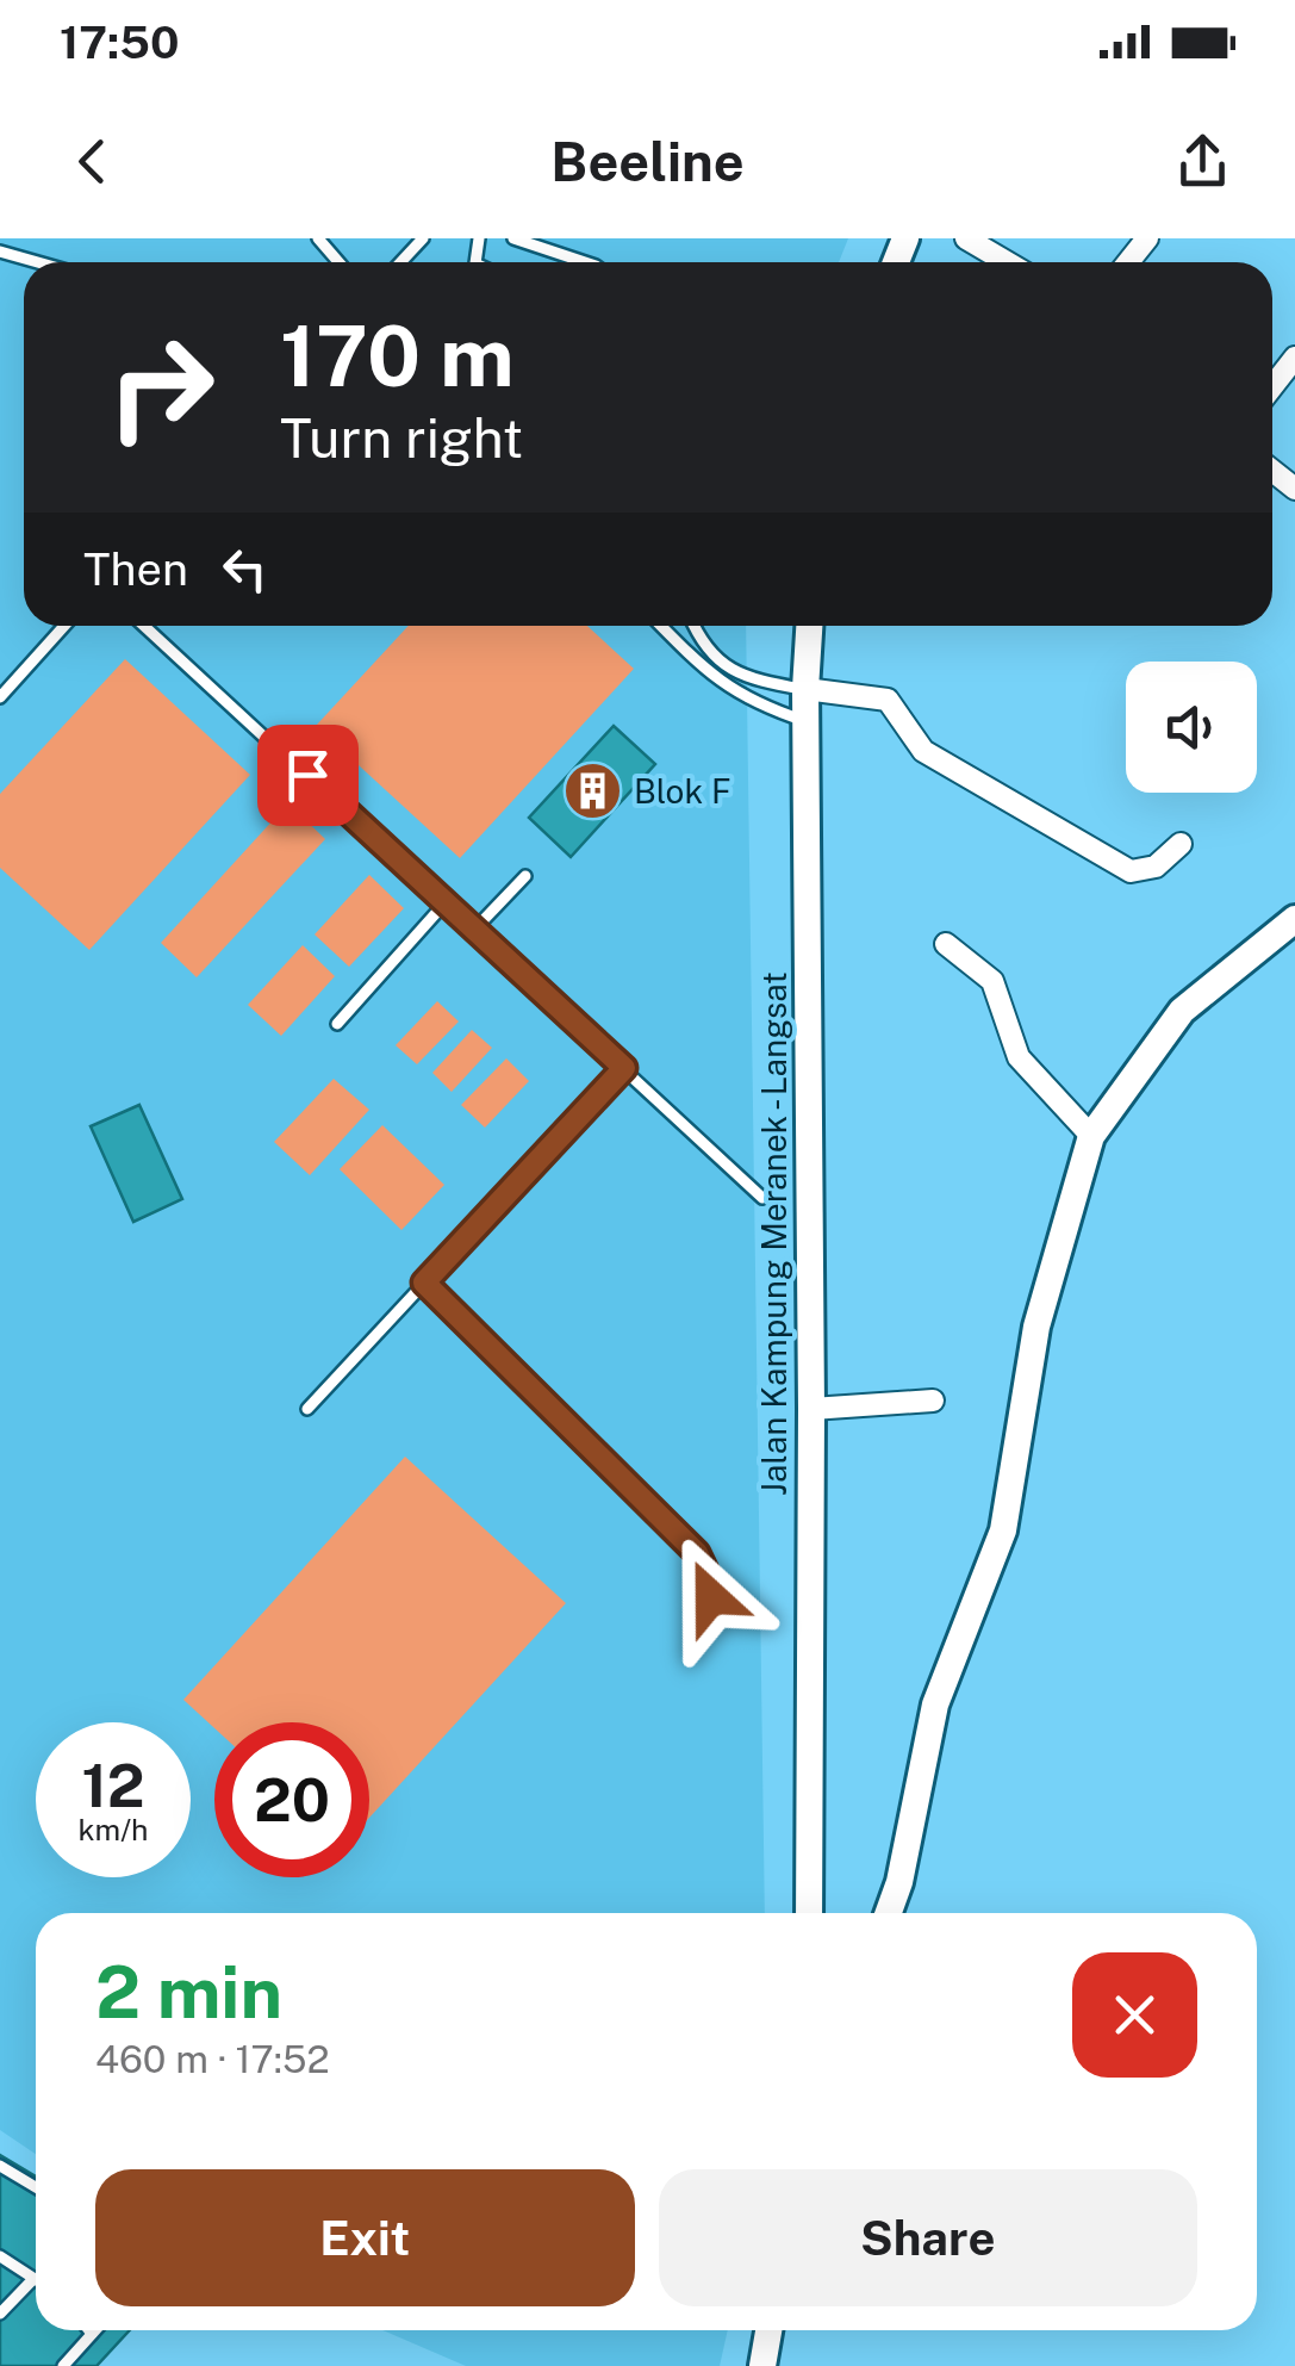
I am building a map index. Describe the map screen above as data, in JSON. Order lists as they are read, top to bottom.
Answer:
{
  "streets": {
    "main road": ["Jalan Kampung Meranek - Langsat"]
  },
  "places": {
    "building": ["Blok F"]
  },
  "page": {
    "status": "17:50",
    "header": "Beeline",
    "turn": ["170 m", "Turn right"],
    "then": "Then",
    "speed": "12 km/h",
    "limit": "20",
    "heading": ["2 min", "460 m · 17:52"],
    "buttons": ["Exit", "Share"]
  }
}
